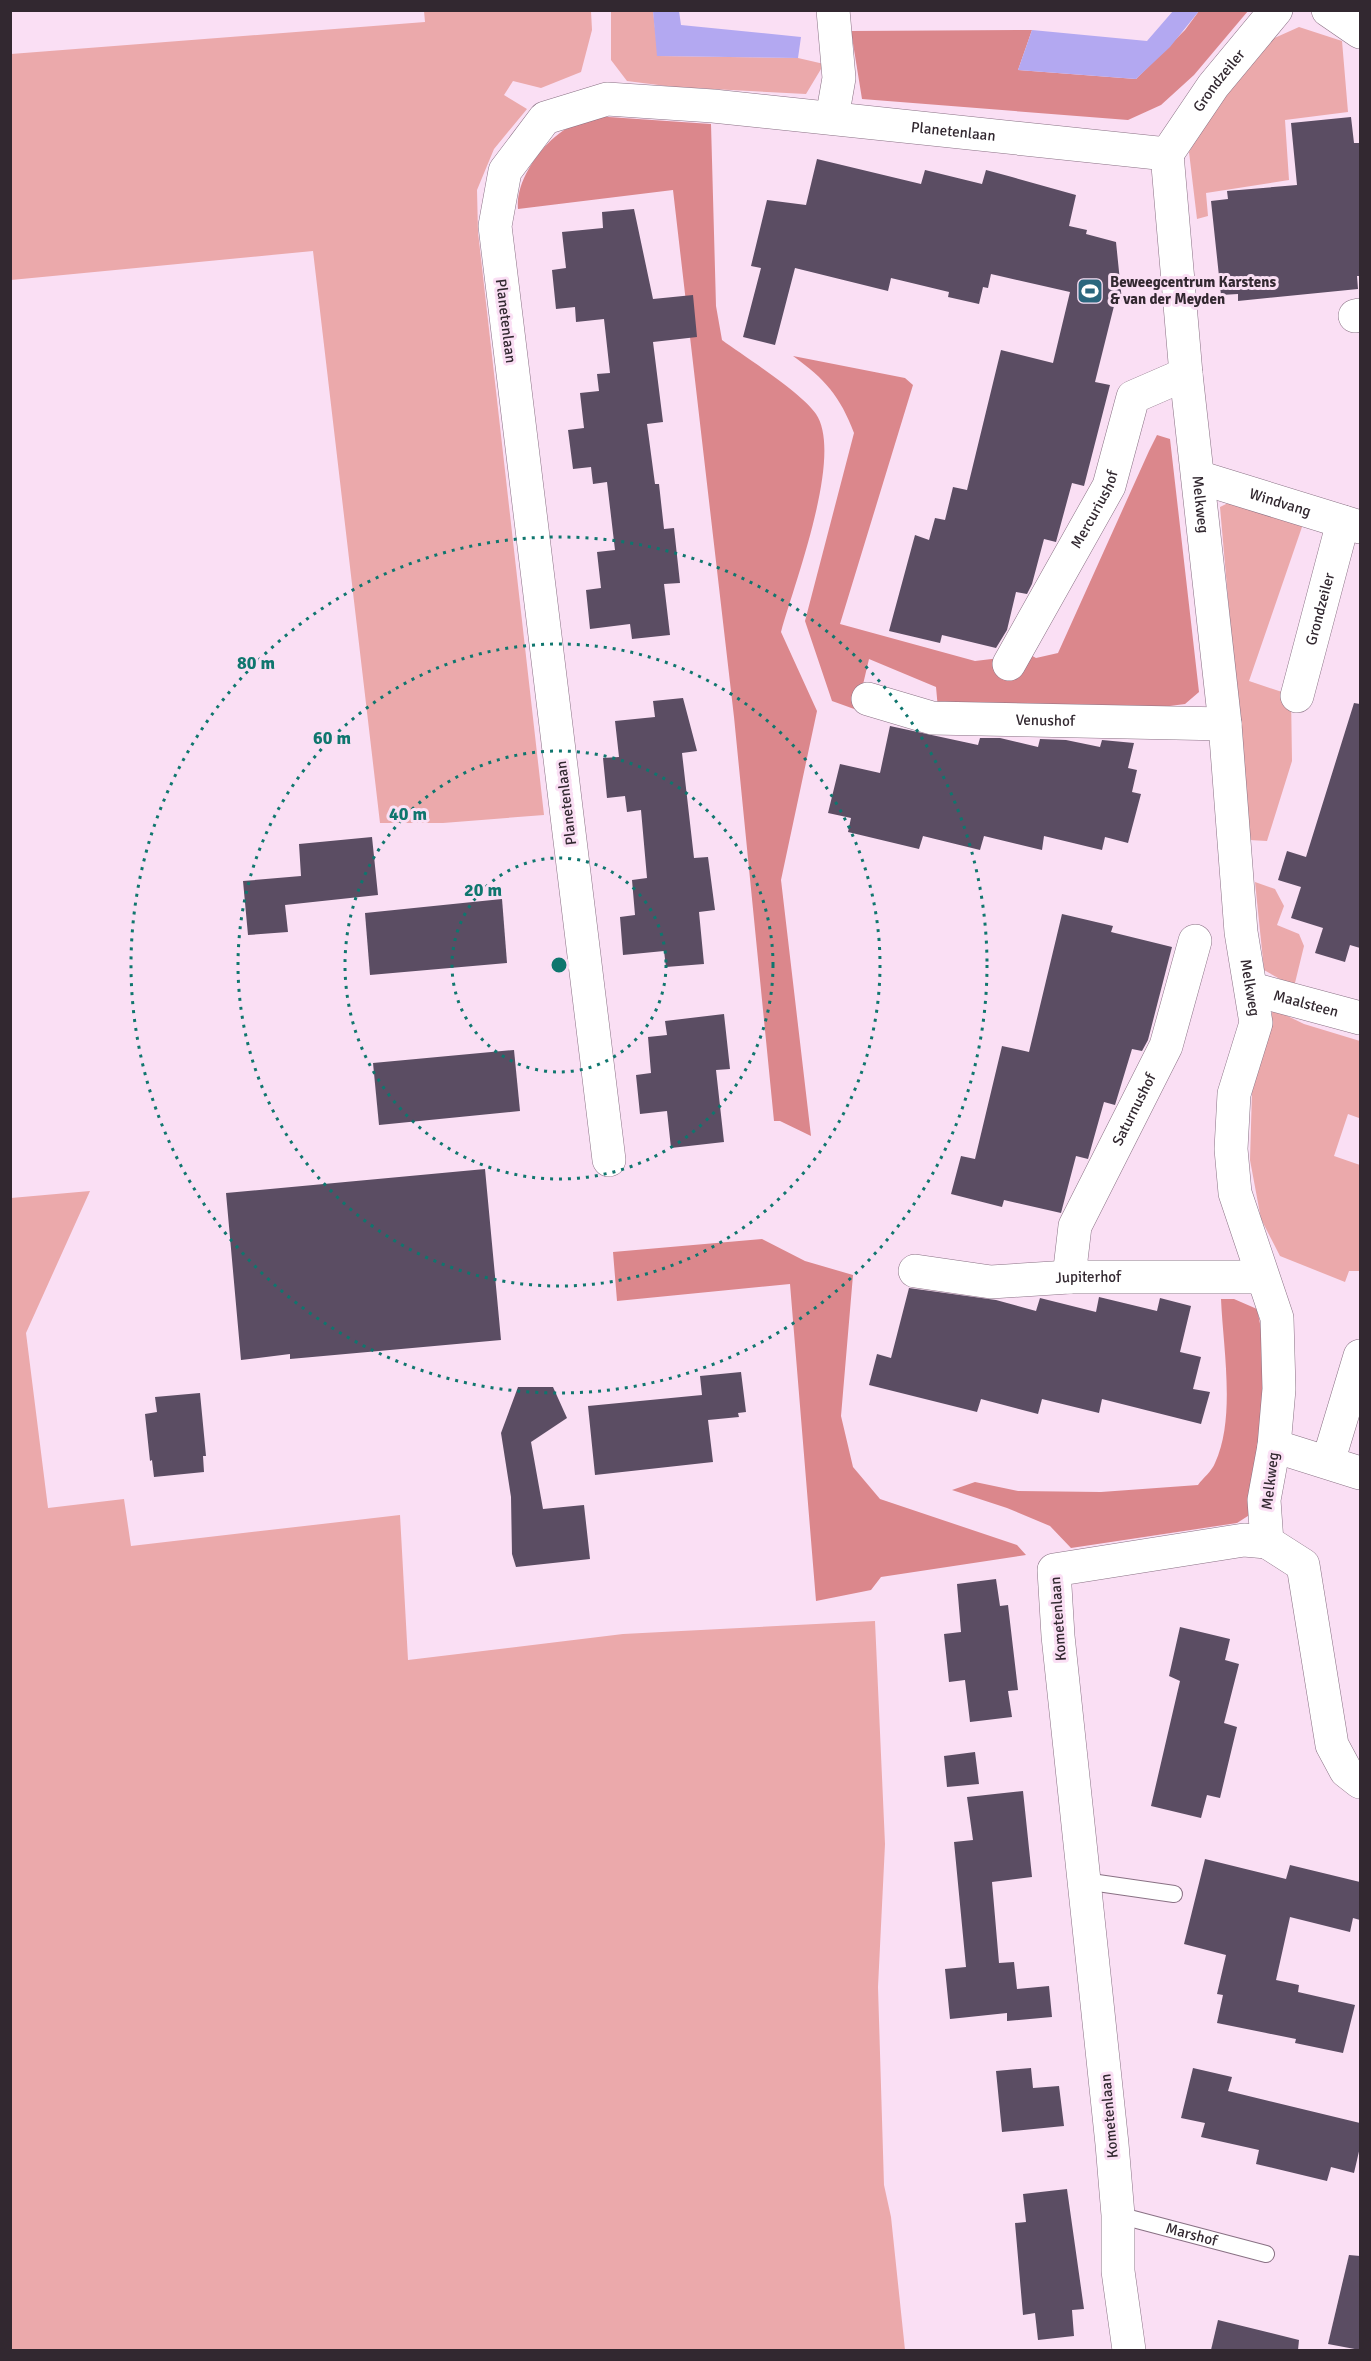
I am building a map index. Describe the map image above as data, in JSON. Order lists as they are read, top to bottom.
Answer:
{
  "streets": {
    "street": [
      "Grondzeiler",
      "Planetenlaan",
      "Windvang",
      "Melkweg",
      "Mercuriushof",
      "Venushof",
      "Maalsteen",
      "Saturnushof",
      "Jupiterhof",
      "Kometenlaan"
    ],
    "lane": ["Marshof"]
  },
  "crossings": [
    ["Grondzeiler", "Planetenlaan"],
    ["Grondzeiler", "Windvang"],
    ["Grondzeiler", "Melkweg"],
    ["Planetenlaan", "Melkweg"],
    ["Windvang", "Melkweg"],
    ["Melkweg", "Mercuriushof"],
    ["Melkweg", "Venushof"],
    ["Melkweg", "Maalsteen"],
    ["Melkweg", "Jupiterhof"],
    ["Melkweg", "Kometenlaan"],
    ["Saturnushof", "Jupiterhof"],
    ["Kometenlaan", "Marshof"]
  ],
  "places": {
    "sports": ["Beweegcentrum Karstens & van der Meyden"]
  },
  "rings": [
    "80 m",
    "60 m",
    "40 m",
    "20 m"
  ]
}
